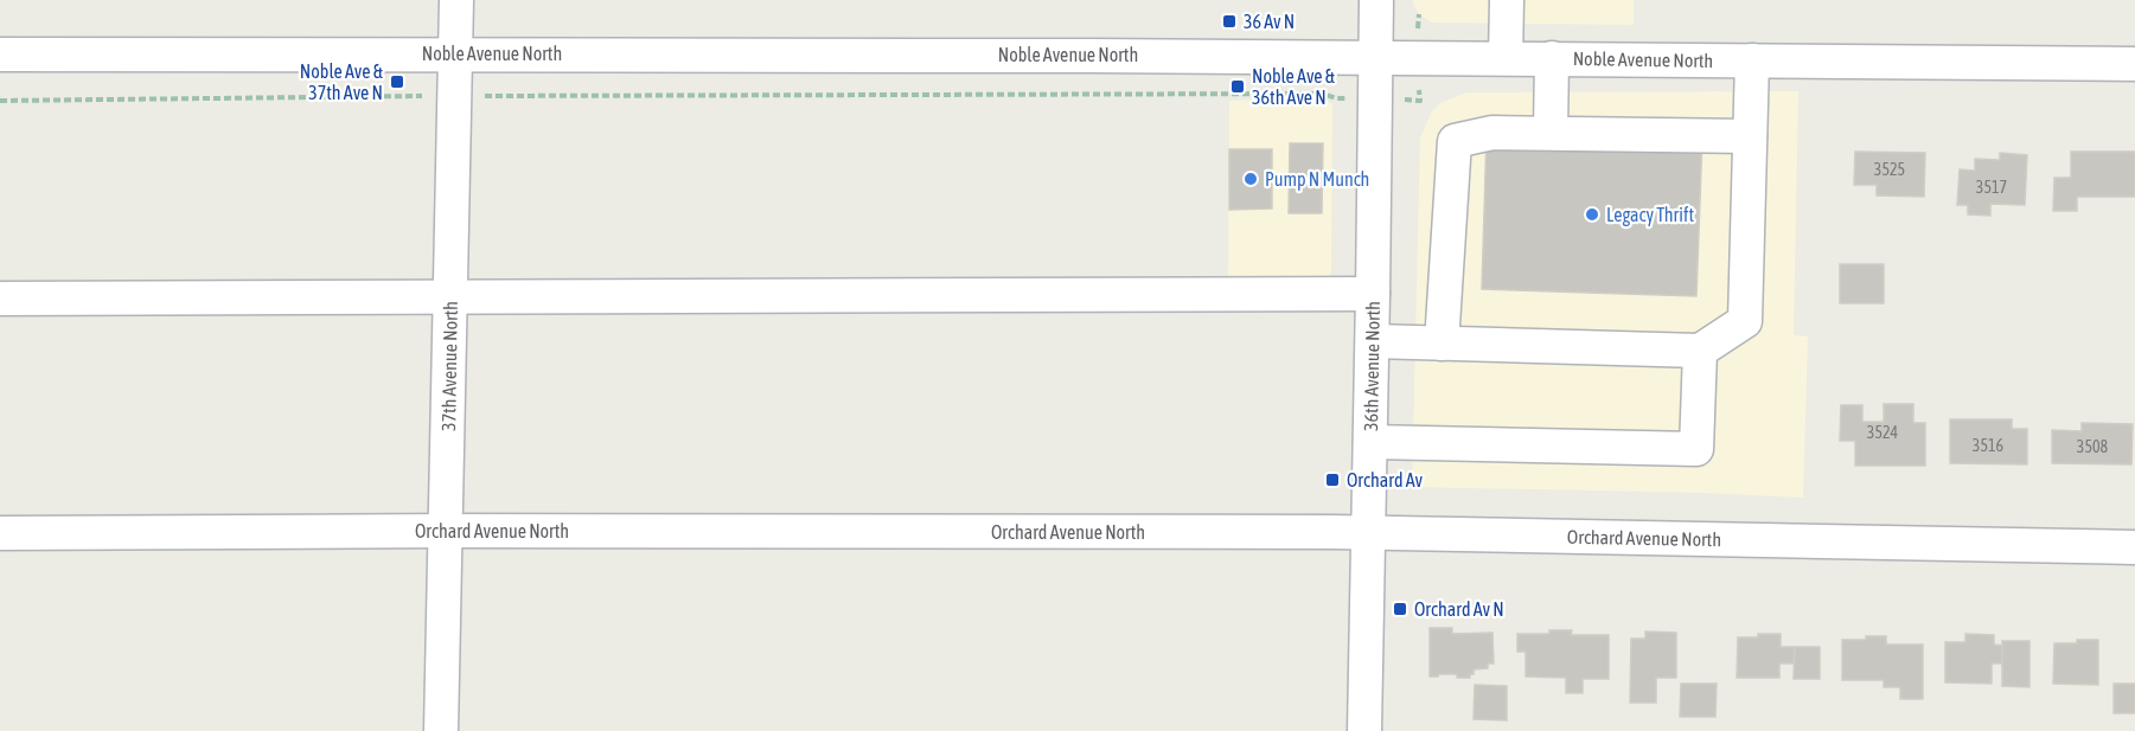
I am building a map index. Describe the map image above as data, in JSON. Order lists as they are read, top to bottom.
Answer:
{
  "streets": {
    "street": [
      "Noble Avenue North",
      "37th Avenue North",
      "36th Avenue North",
      "Orchard Avenue North"
    ]
  },
  "crossings": [
    ["Noble Avenue North", "37th Avenue North"],
    ["Noble Avenue North", "36th Avenue North"],
    ["37th Avenue North", "Orchard Avenue North"],
    ["36th Avenue North", "Orchard Avenue North"]
  ],
  "places": {
    "transit": [
      "36 Av N",
      "Noble Ave & 37th Ave N",
      "Noble Ave & 36th Ave N",
      "Orchard Av",
      "Orchard Av N"
    ],
    "other": ["Pump N Munch", "Legacy Thrift"]
  },
  "house_numbers": [
    "3525",
    "3517",
    "3524",
    "3516",
    "3508"
  ]
}
